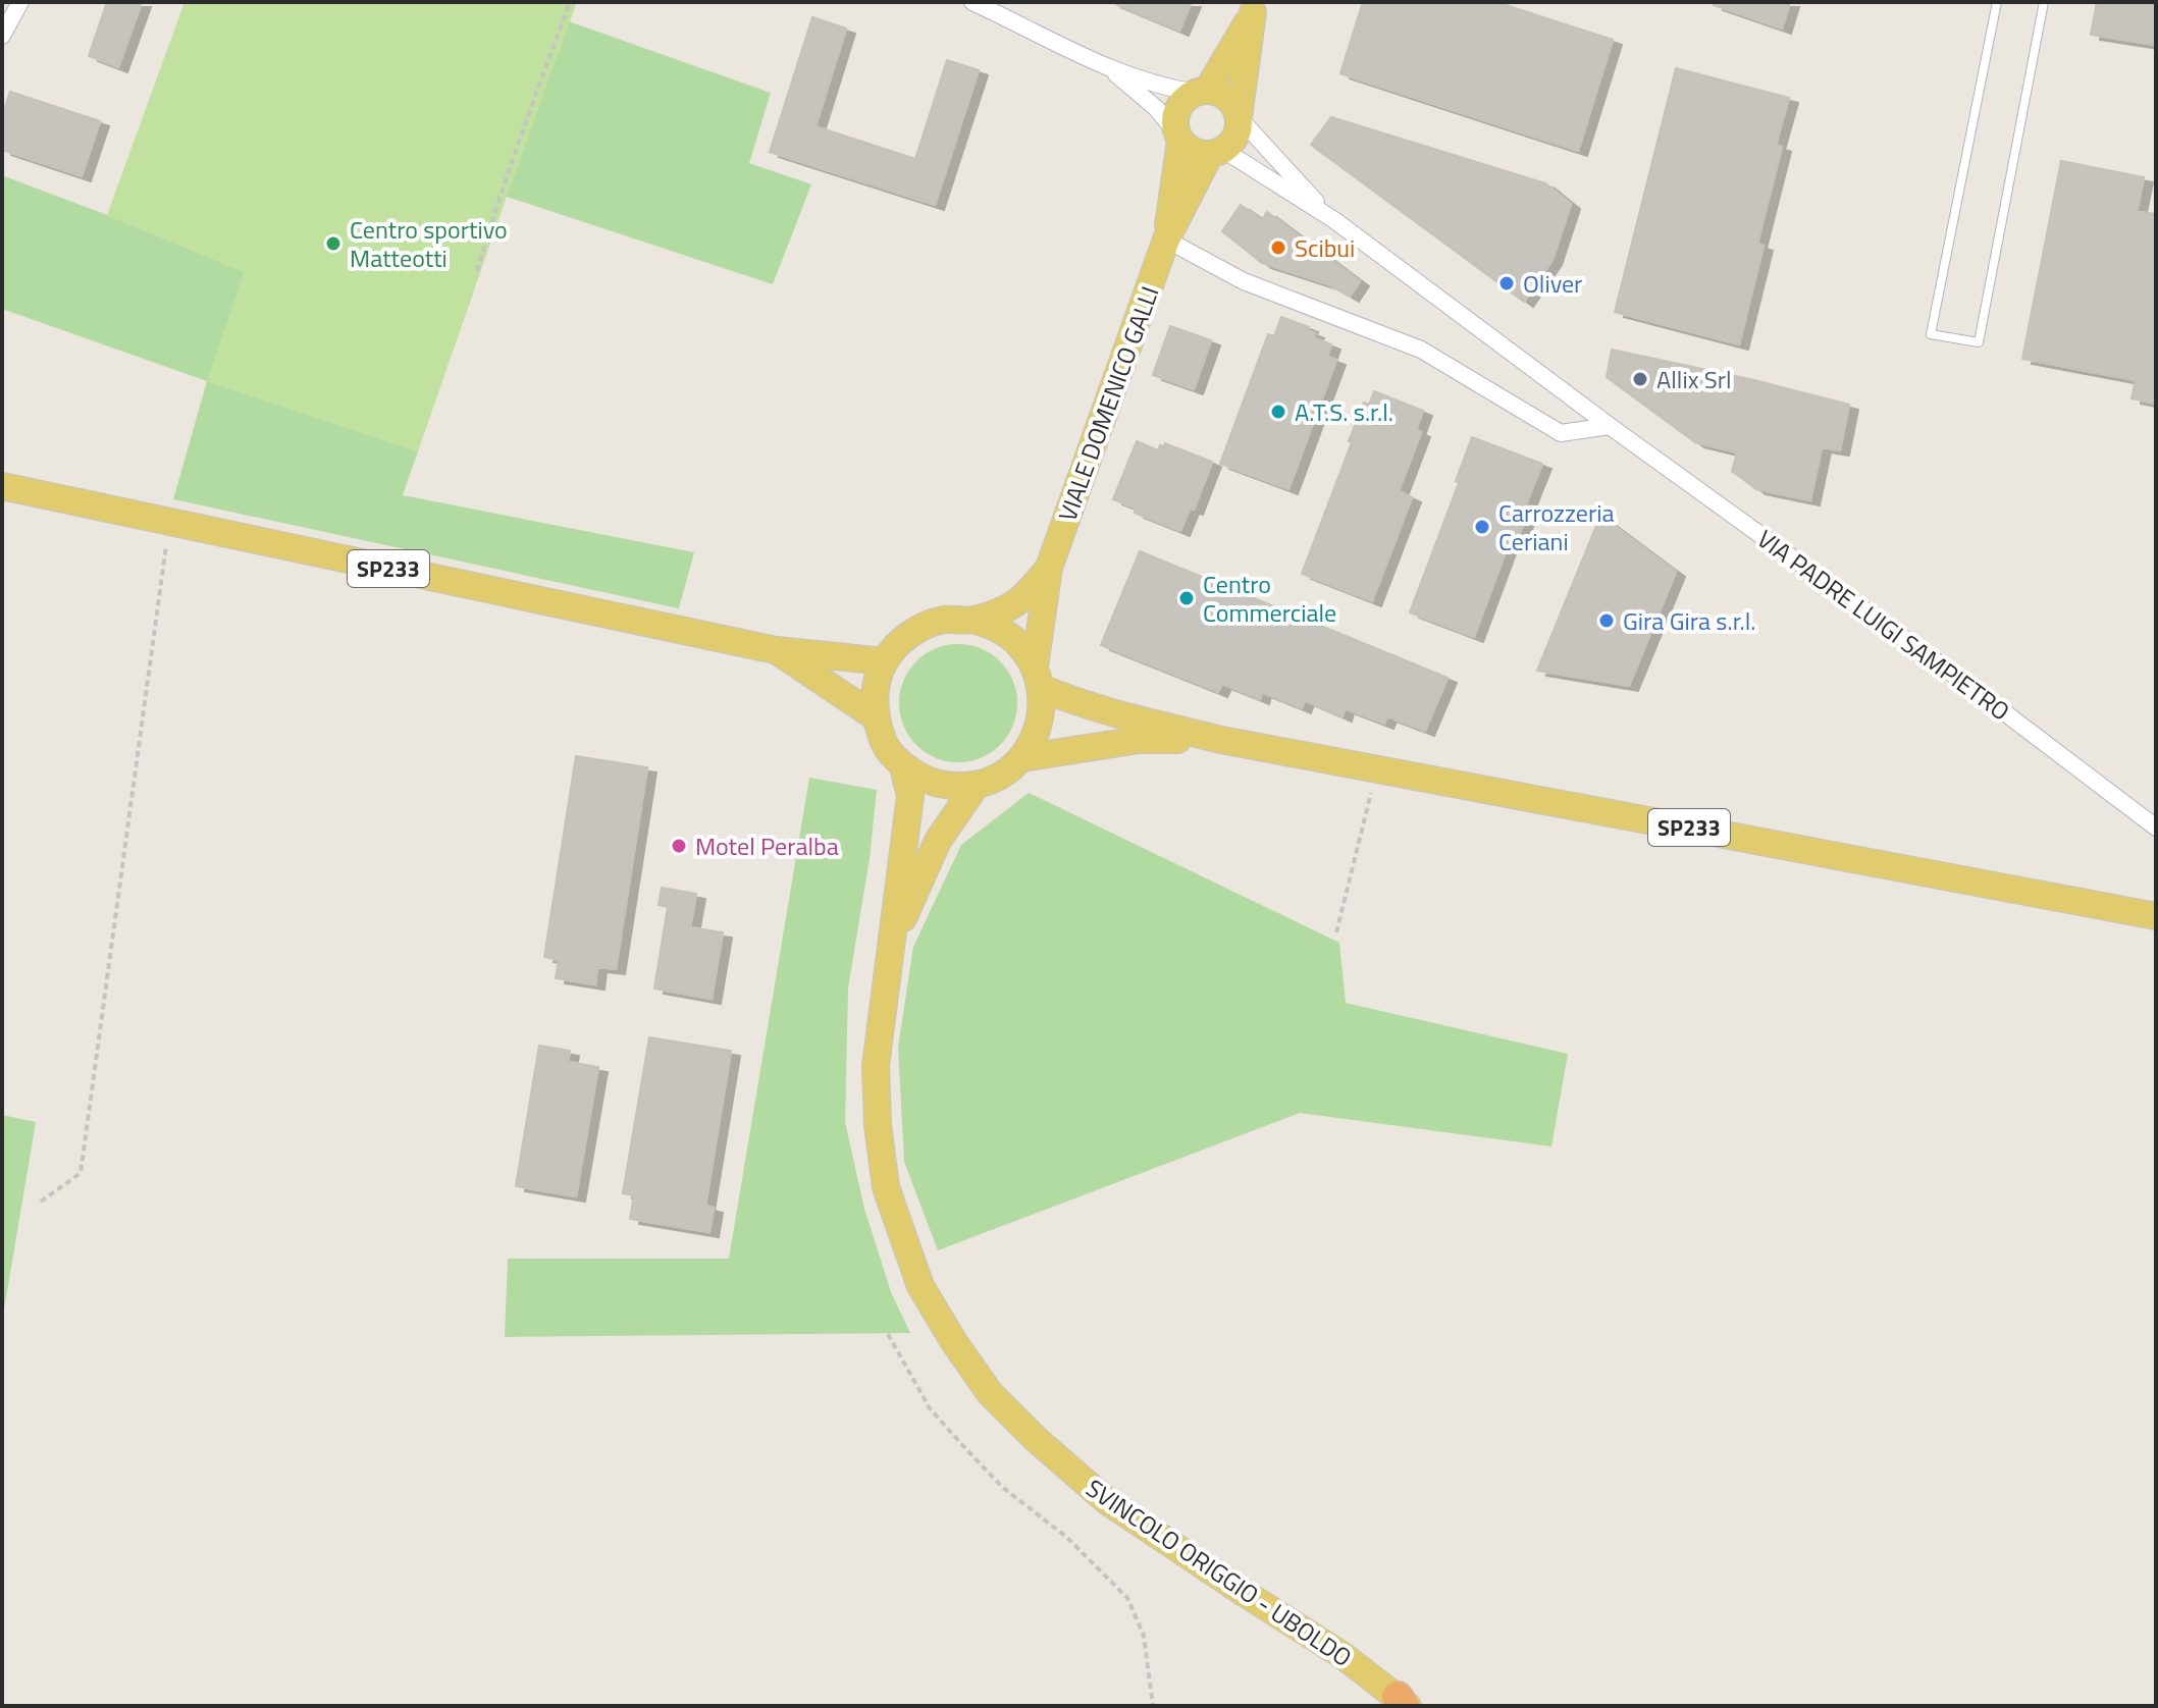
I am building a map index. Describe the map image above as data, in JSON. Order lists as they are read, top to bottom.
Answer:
{
  "streets": {
    "main road": ["VIALE DOMENICO GALLI", "SP233", "SVINCOLO ORIGGIO - UBOLDO"],
    "street": ["VIA PADRE LUIGI SAMPIETRO"]
  },
  "crossings": [
    ["VIALE DOMENICO GALLI", "SP233"],
    ["VIALE DOMENICO GALLI", "VIA PADRE LUIGI SAMPIETRO"],
    ["VIALE DOMENICO GALLI", "SVINCOLO ORIGGIO - UBOLDO"],
    ["SP233", "SVINCOLO ORIGGIO - UBOLDO"]
  ],
  "places": [
    "Centro sportivo Matteotti",
    "Scibui",
    "Oliver",
    "Allix Srl",
    "A.T.S. s.r.l.",
    "Carrozzeria Ceriani",
    "Centro Commerciale",
    "Gira Gira s.r.l.",
    "Motel Peralba"
  ]
}
